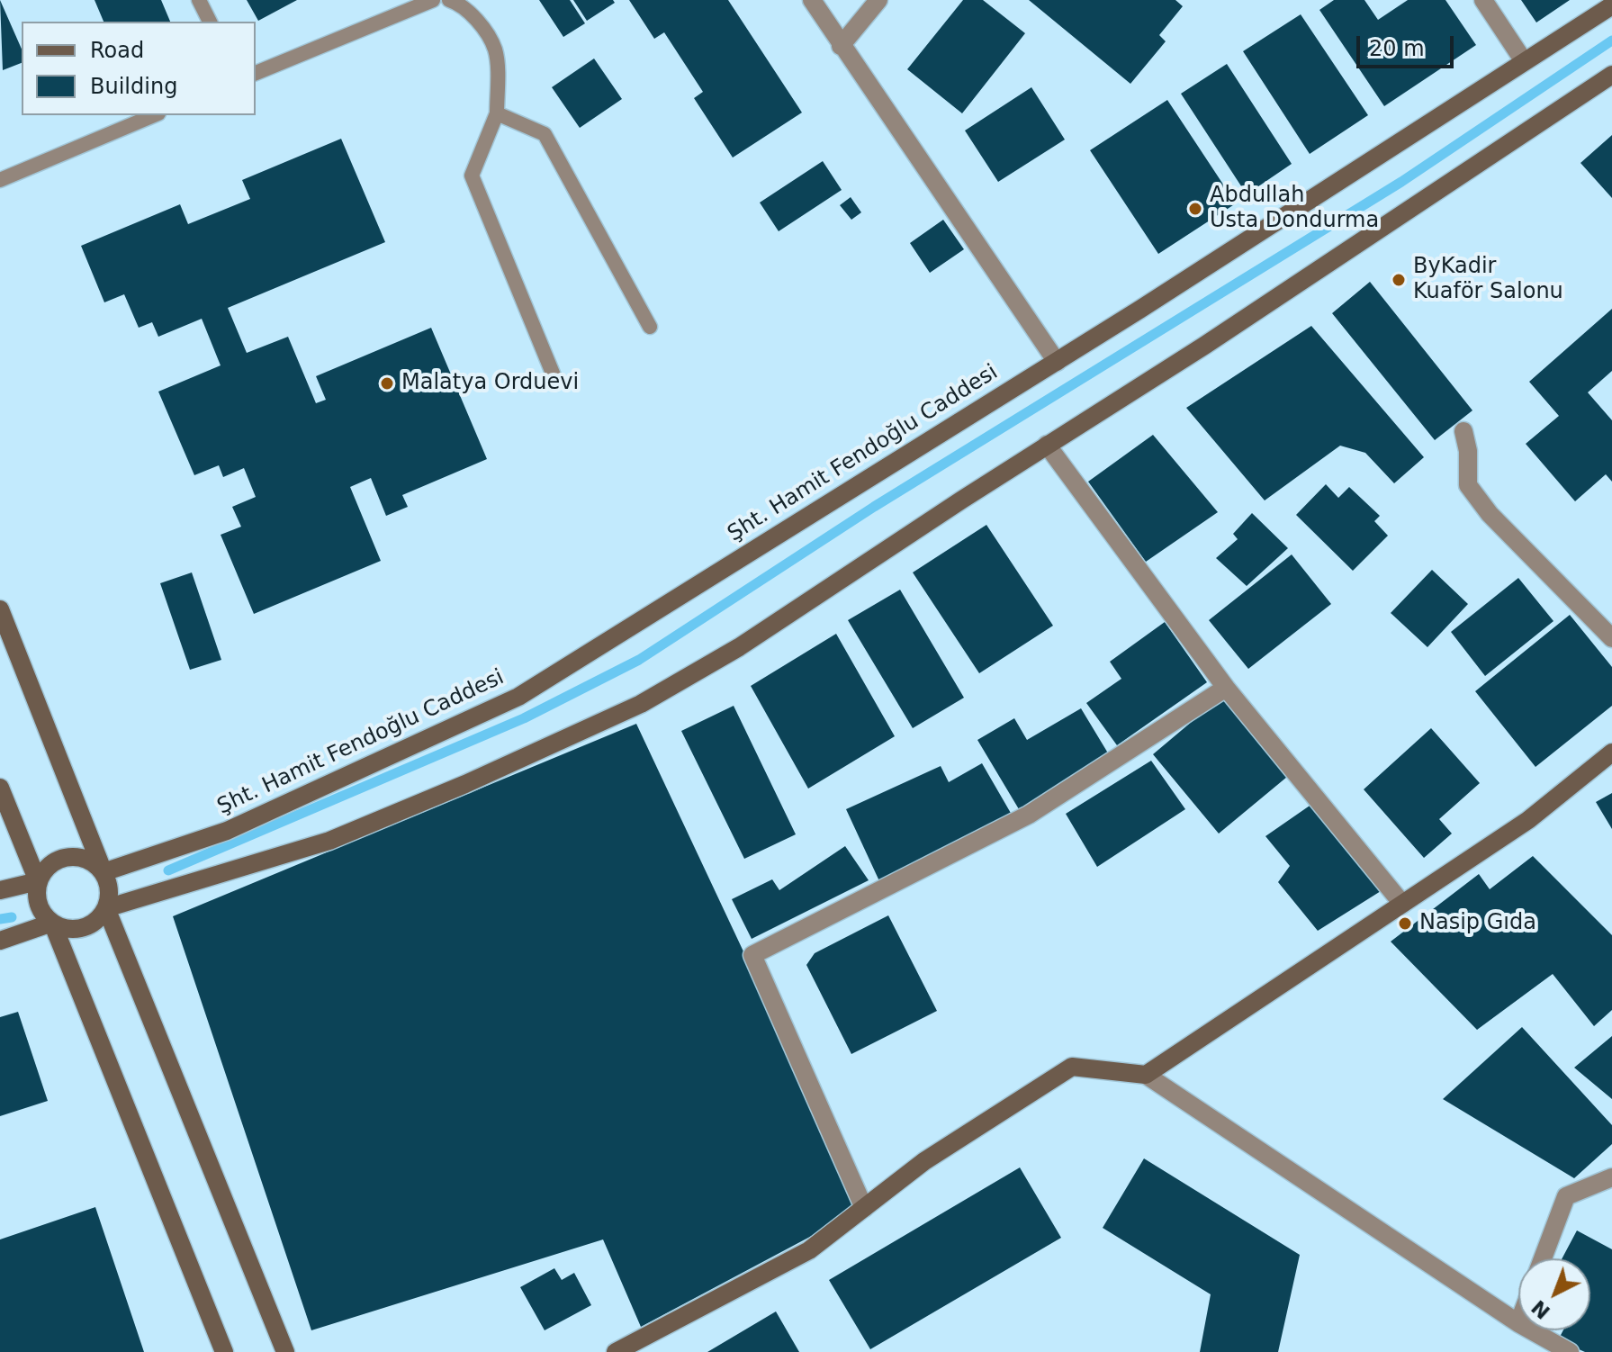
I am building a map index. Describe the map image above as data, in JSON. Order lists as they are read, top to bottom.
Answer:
{
  "streets": {
    "main road": ["Şht. Hamit Fendoğlu Caddesi"]
  },
  "places": [
    "Abdullah Usta Dondurma",
    "ByKadir Kuaför Salonu",
    "Malatya Orduevi",
    "Nasip Gıda"
  ],
  "legend": ["Road", "Building"],
  "scale_bar": "20 m",
  "north": "bottom left"
}
